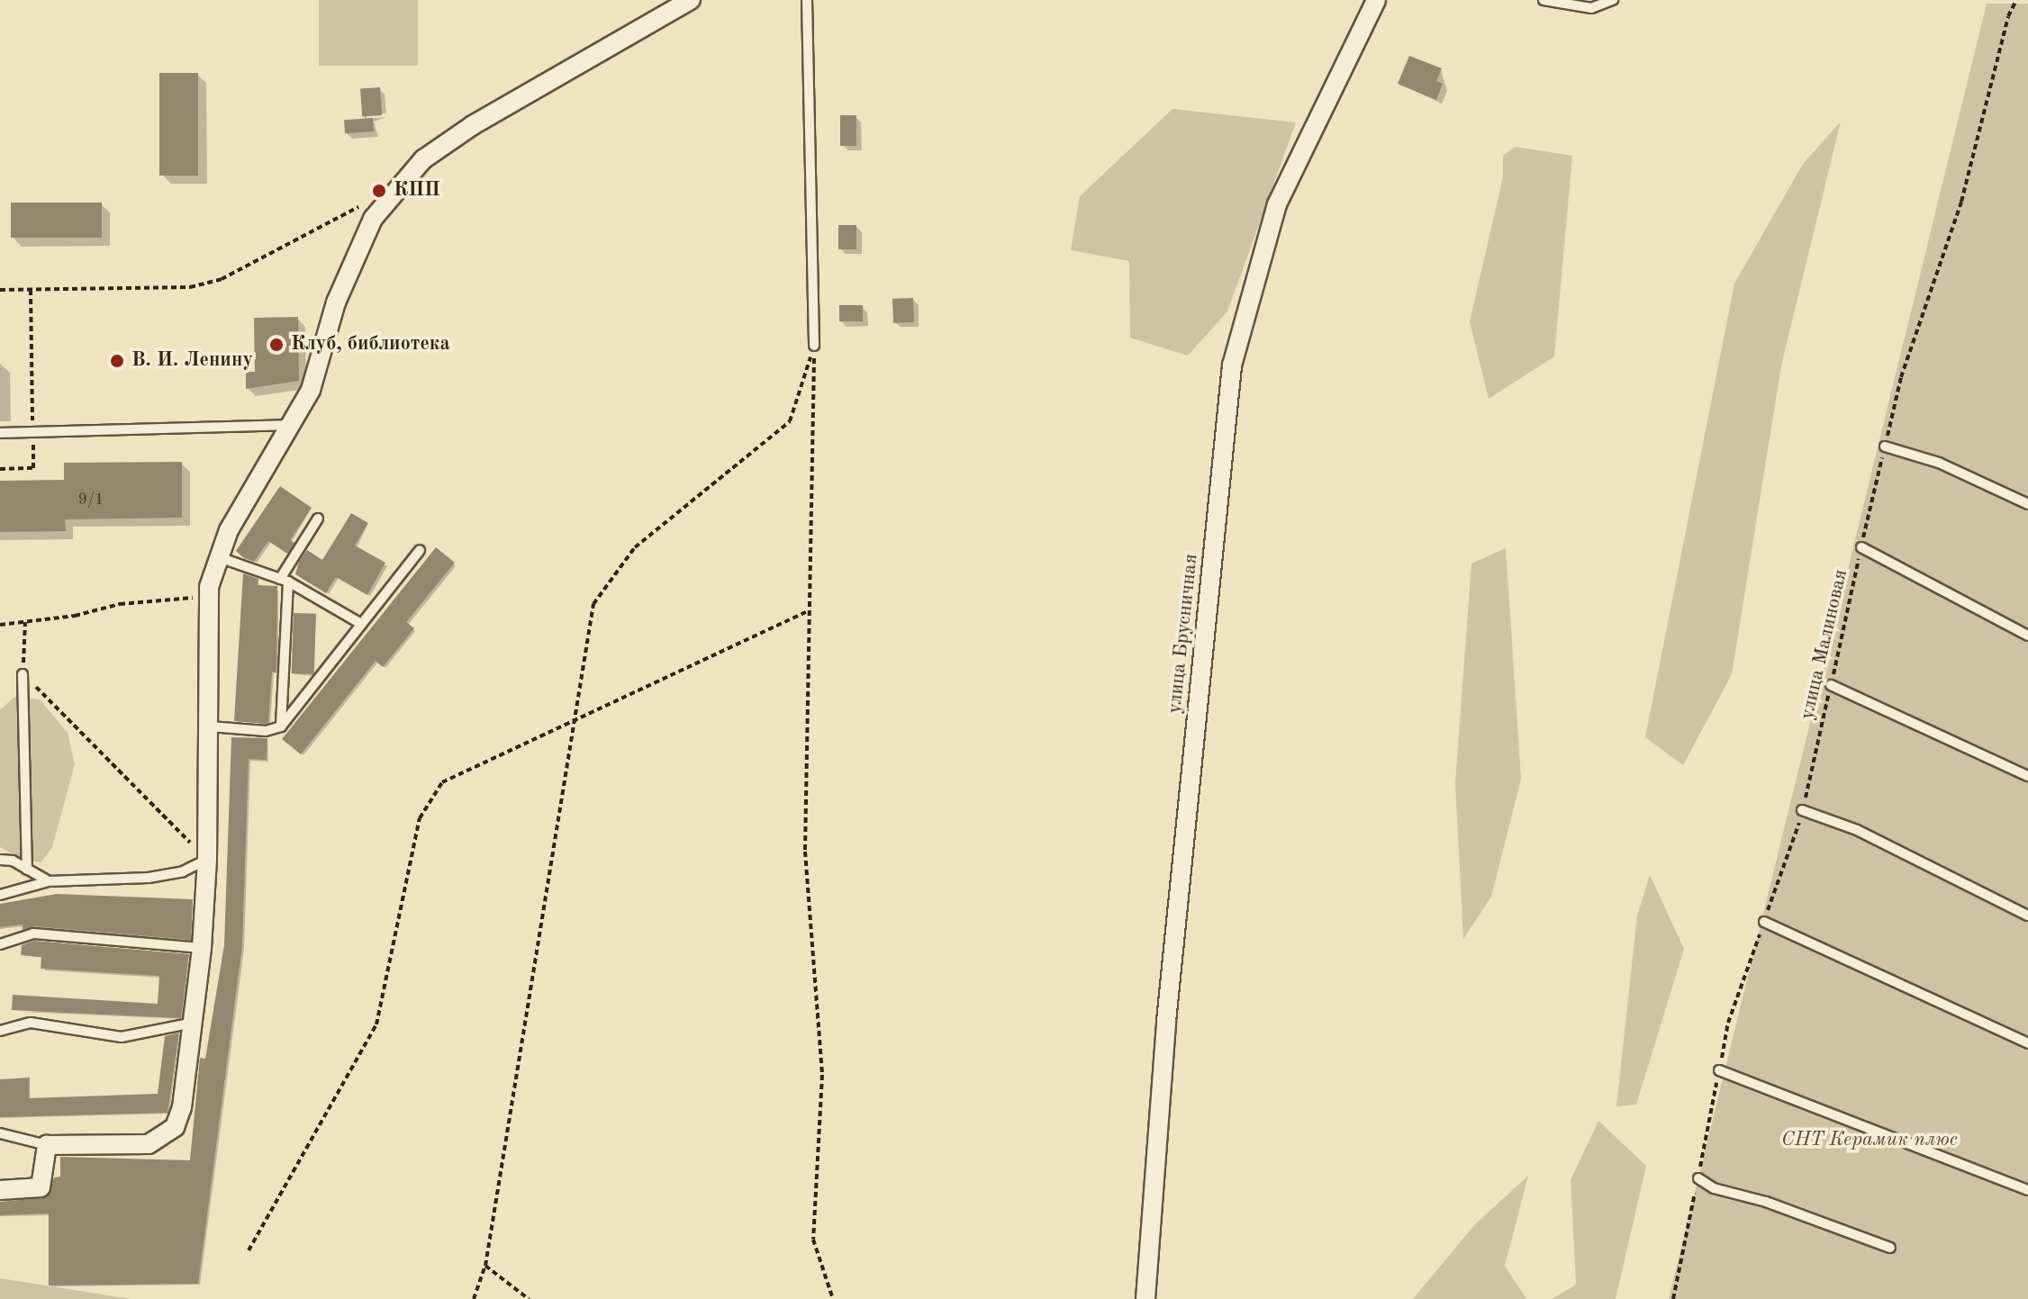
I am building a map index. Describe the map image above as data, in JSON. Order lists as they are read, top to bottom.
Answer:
{
  "streets": {
    "street": ["улица Брусничная"],
    "path": ["улица Малиновая"]
  },
  "parks": ["СНТ Керамик плюс"],
  "places": ["КПП", "Клуб, библиотека", "В. И. Ленину"],
  "house_numbers": ["9/1"]
}
